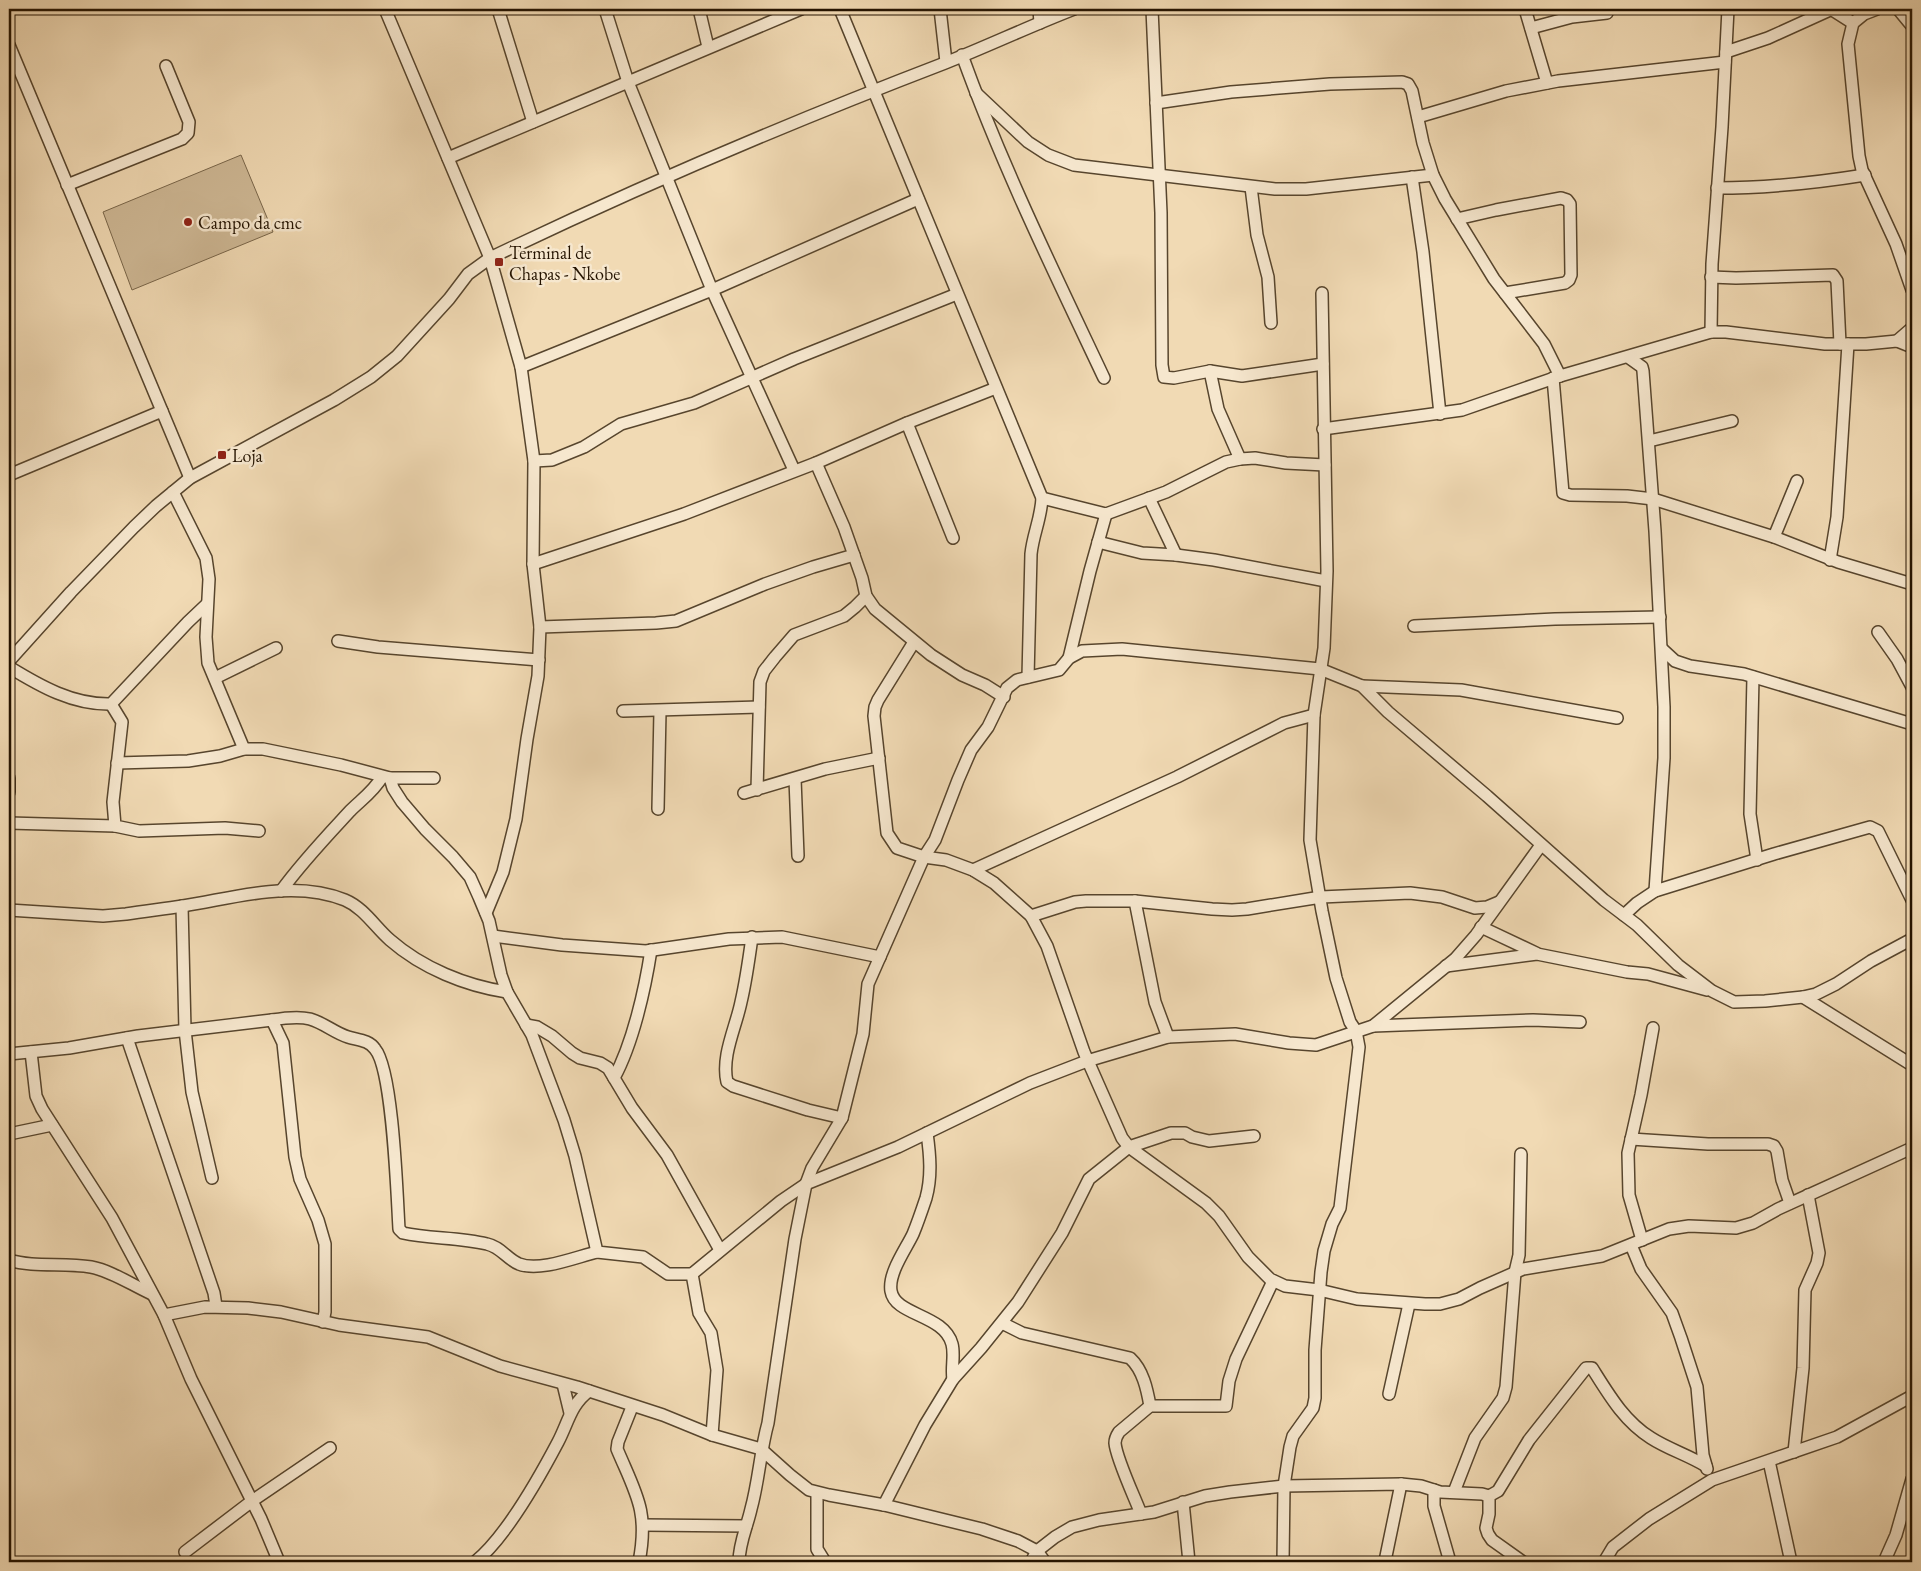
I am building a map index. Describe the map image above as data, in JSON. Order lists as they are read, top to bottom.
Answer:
{
  "places": {
    "other": ["Campo da cmc"],
    "transit": ["Terminal de Chapas - Nkobe", "Loja"]
  }
}
